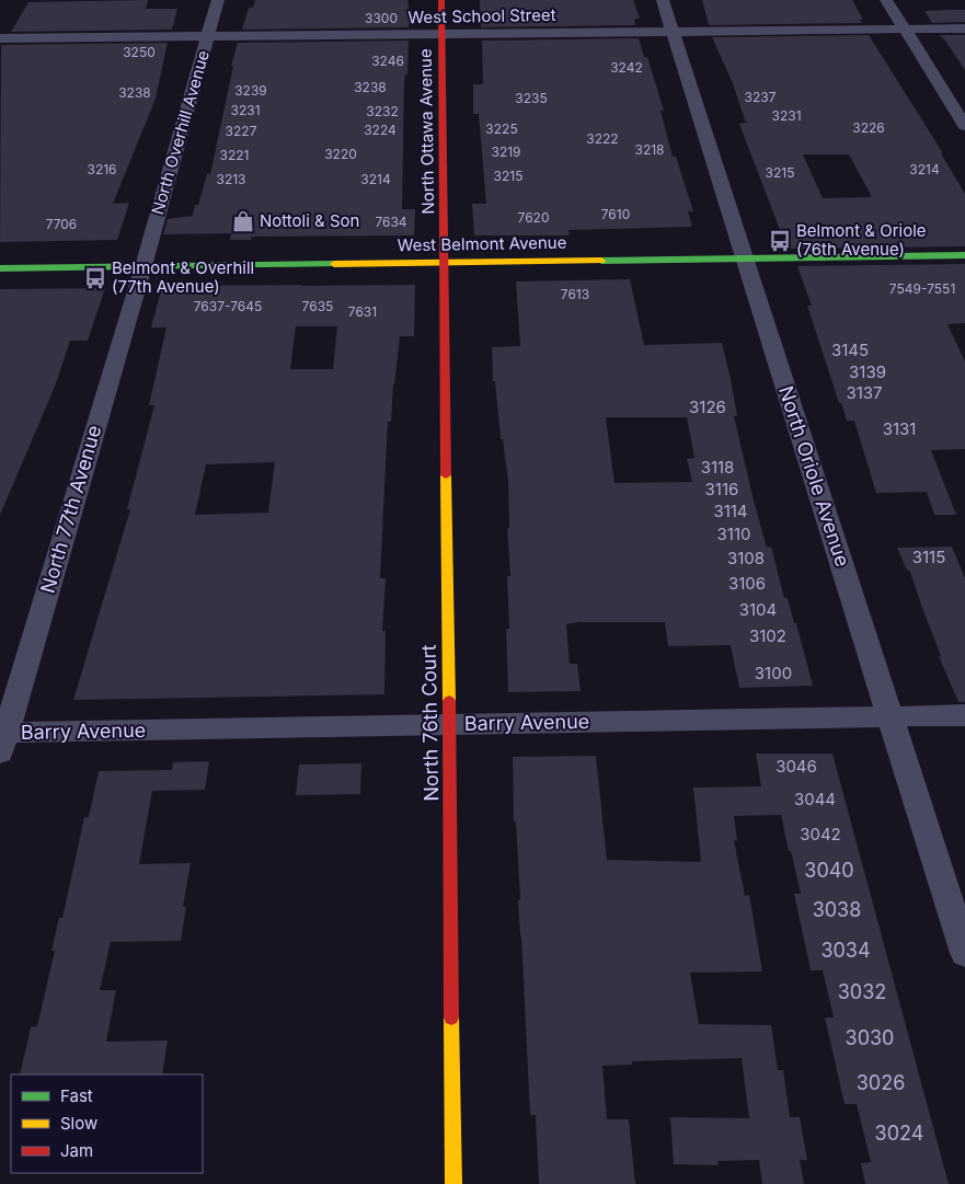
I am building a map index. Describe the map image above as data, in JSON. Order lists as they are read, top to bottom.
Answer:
{
  "streets": {
    "street": [
      "West School Street",
      "North Ottawa Avenue",
      "North Overhill Avenue",
      "West Belmont Avenue",
      "North Oriole Avenue",
      "North 77th Avenue",
      "North 76th Court",
      "Barry Avenue"
    ]
  },
  "crossings": [
    ["West School Street", "North Ottawa Avenue"],
    ["West School Street", "North Overhill Avenue"],
    ["West School Street", "North Oriole Avenue"],
    ["North Ottawa Avenue", "West Belmont Avenue"],
    ["North Ottawa Avenue", "North 76th Court"],
    ["North Overhill Avenue", "West Belmont Avenue"],
    ["North Overhill Avenue", "North 77th Avenue"],
    ["West Belmont Avenue", "North Oriole Avenue"],
    ["West Belmont Avenue", "North 77th Avenue"],
    ["West Belmont Avenue", "North 76th Court"],
    ["North Oriole Avenue", "Barry Avenue"],
    ["North 77th Avenue", "Barry Avenue"],
    ["North 76th Court", "Barry Avenue"]
  ],
  "places": {
    "shop": ["Nottoli & Son"],
    "bus stop": ["Belmont & Oriole (76th Avenue)", "Belmont & Overhill (77th Avenue)"]
  },
  "house_numbers": [
    "3300",
    "3250",
    "3246",
    "3242",
    "3238",
    "3239",
    "3238",
    "3237",
    "3235",
    "3231",
    "3232",
    "3231",
    "3226",
    "3225",
    "3224",
    "3227",
    "3222",
    "3218",
    "3219",
    "3220",
    "3221",
    "3216",
    "3214",
    "3215",
    "3215",
    "3213",
    "3214",
    "7610",
    "7620",
    "7634",
    "7706",
    "7549-7551",
    "7613",
    "7637-7645",
    "7635",
    "7631",
    "3145",
    "3139",
    "3137",
    "3126",
    "3131",
    "3118",
    "3116",
    "3114",
    "3110",
    "3115",
    "3108",
    "3106",
    "3104",
    "3102",
    "3100",
    "3046",
    "3044",
    "3042",
    "3040",
    "3038",
    "3034",
    "3032",
    "3030",
    "3026",
    "3024"
  ],
  "legend": ["Fast", "Slow", "Jam"]
}
